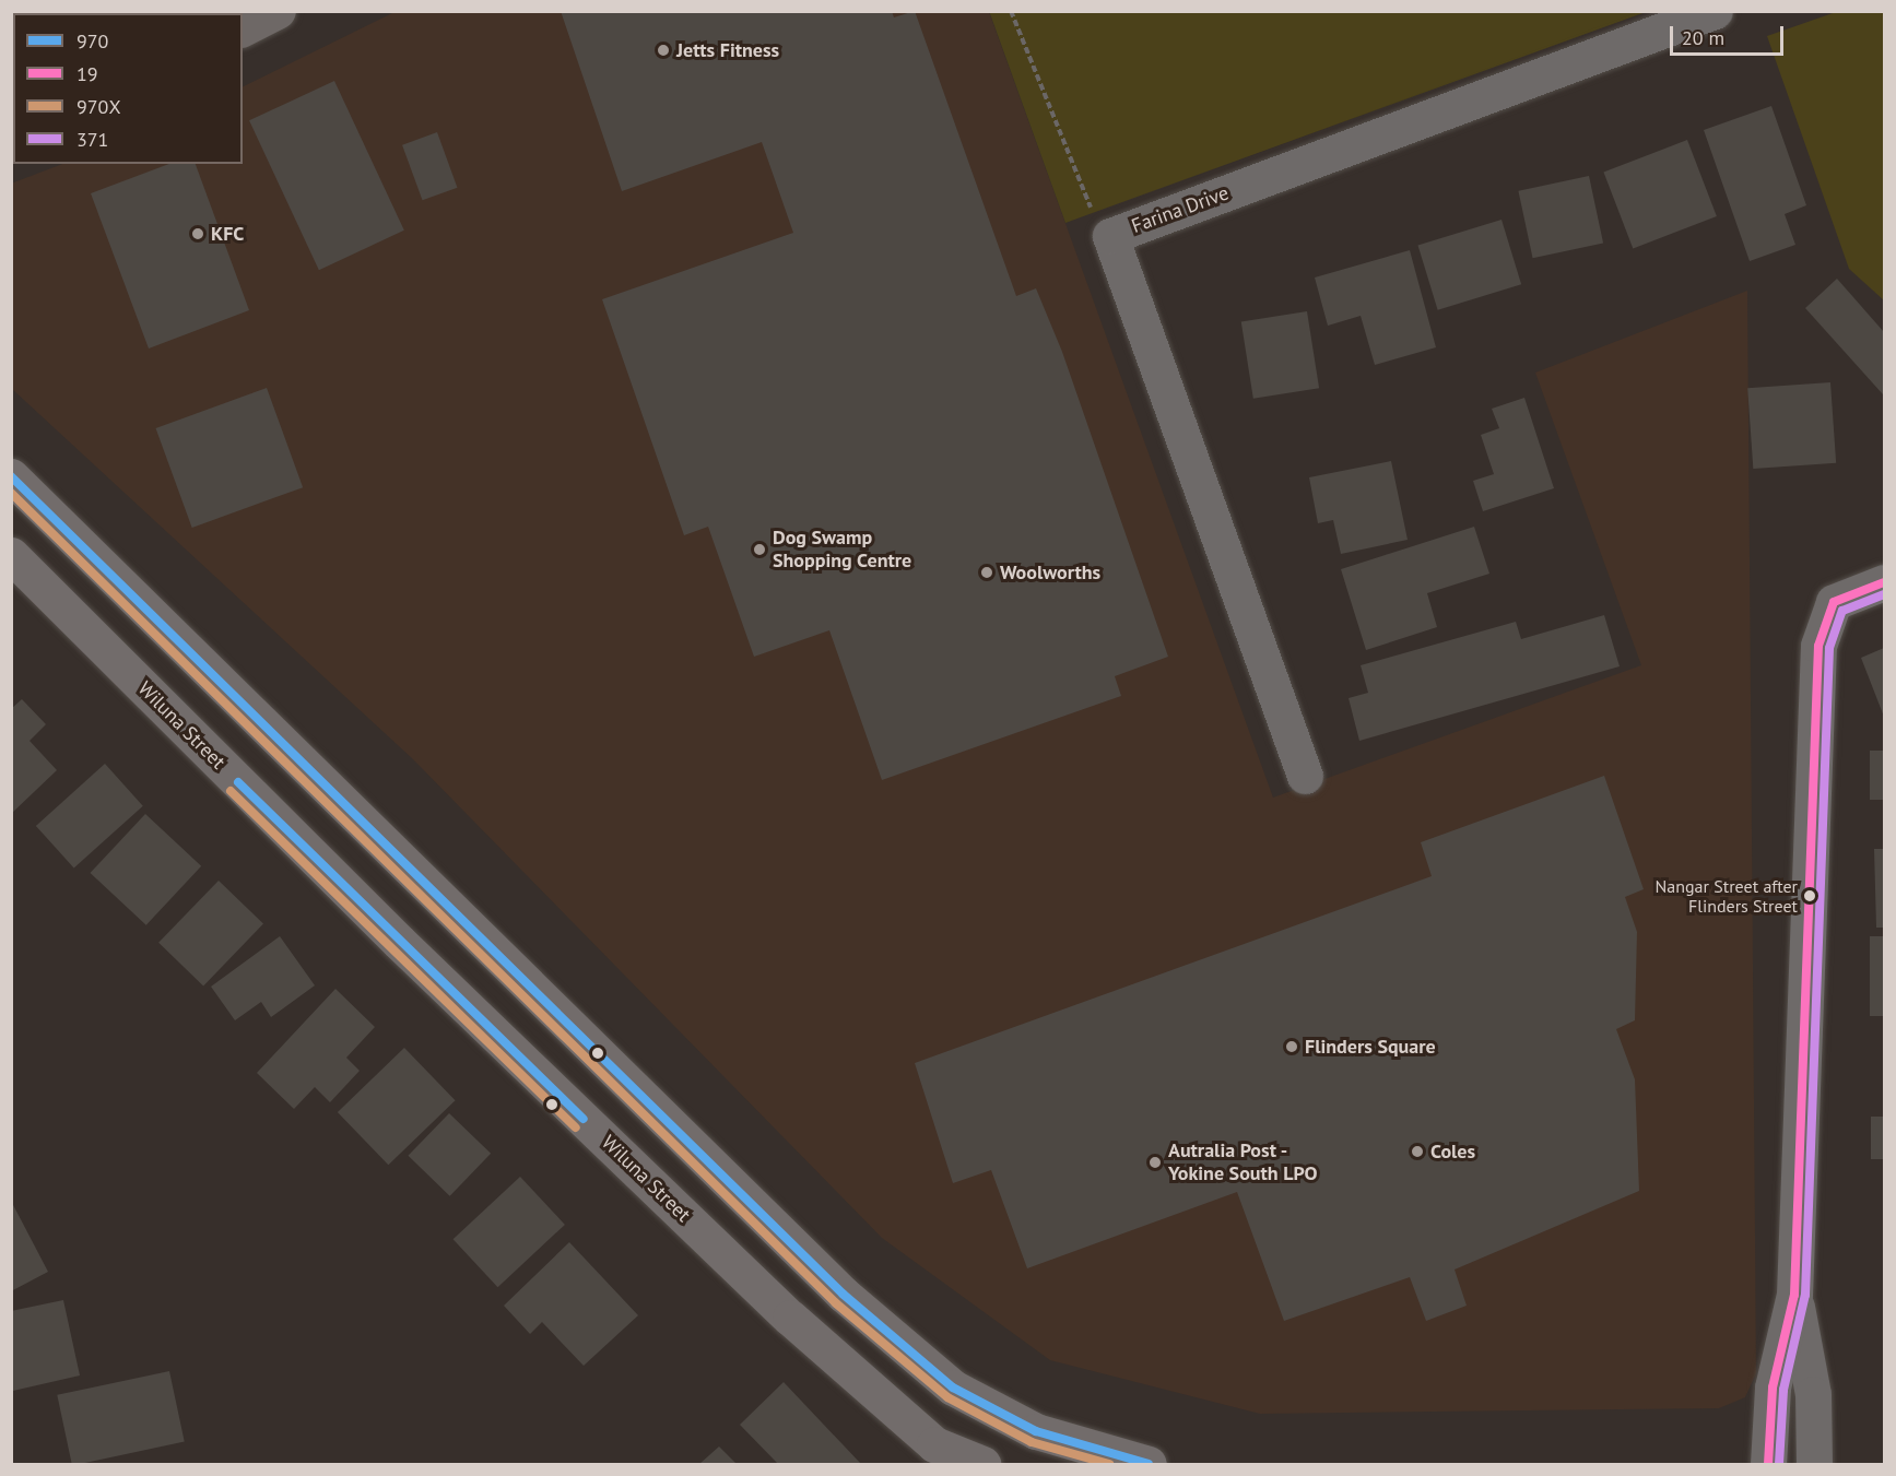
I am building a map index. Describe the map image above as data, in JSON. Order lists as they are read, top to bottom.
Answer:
{
  "streets": {
    "main road": ["Wiluna Street"],
    "street": ["Farina Drive"]
  },
  "places": [
    "Jetts Fitness",
    "KFC",
    "Dog Swamp Shopping Centre",
    "Woolworths",
    "Nangar Street after Flinders Street",
    "Flinders Square",
    "Coles",
    "Autralia Post - Yokine South LPO"
  ],
  "lines": [
    "transit line 970",
    "transit line 970X",
    "transit line 19",
    "transit line 371"
  ],
  "legend": [
    "970",
    "19",
    "970X",
    "371"
  ],
  "scale_bar": "20 m"
}
